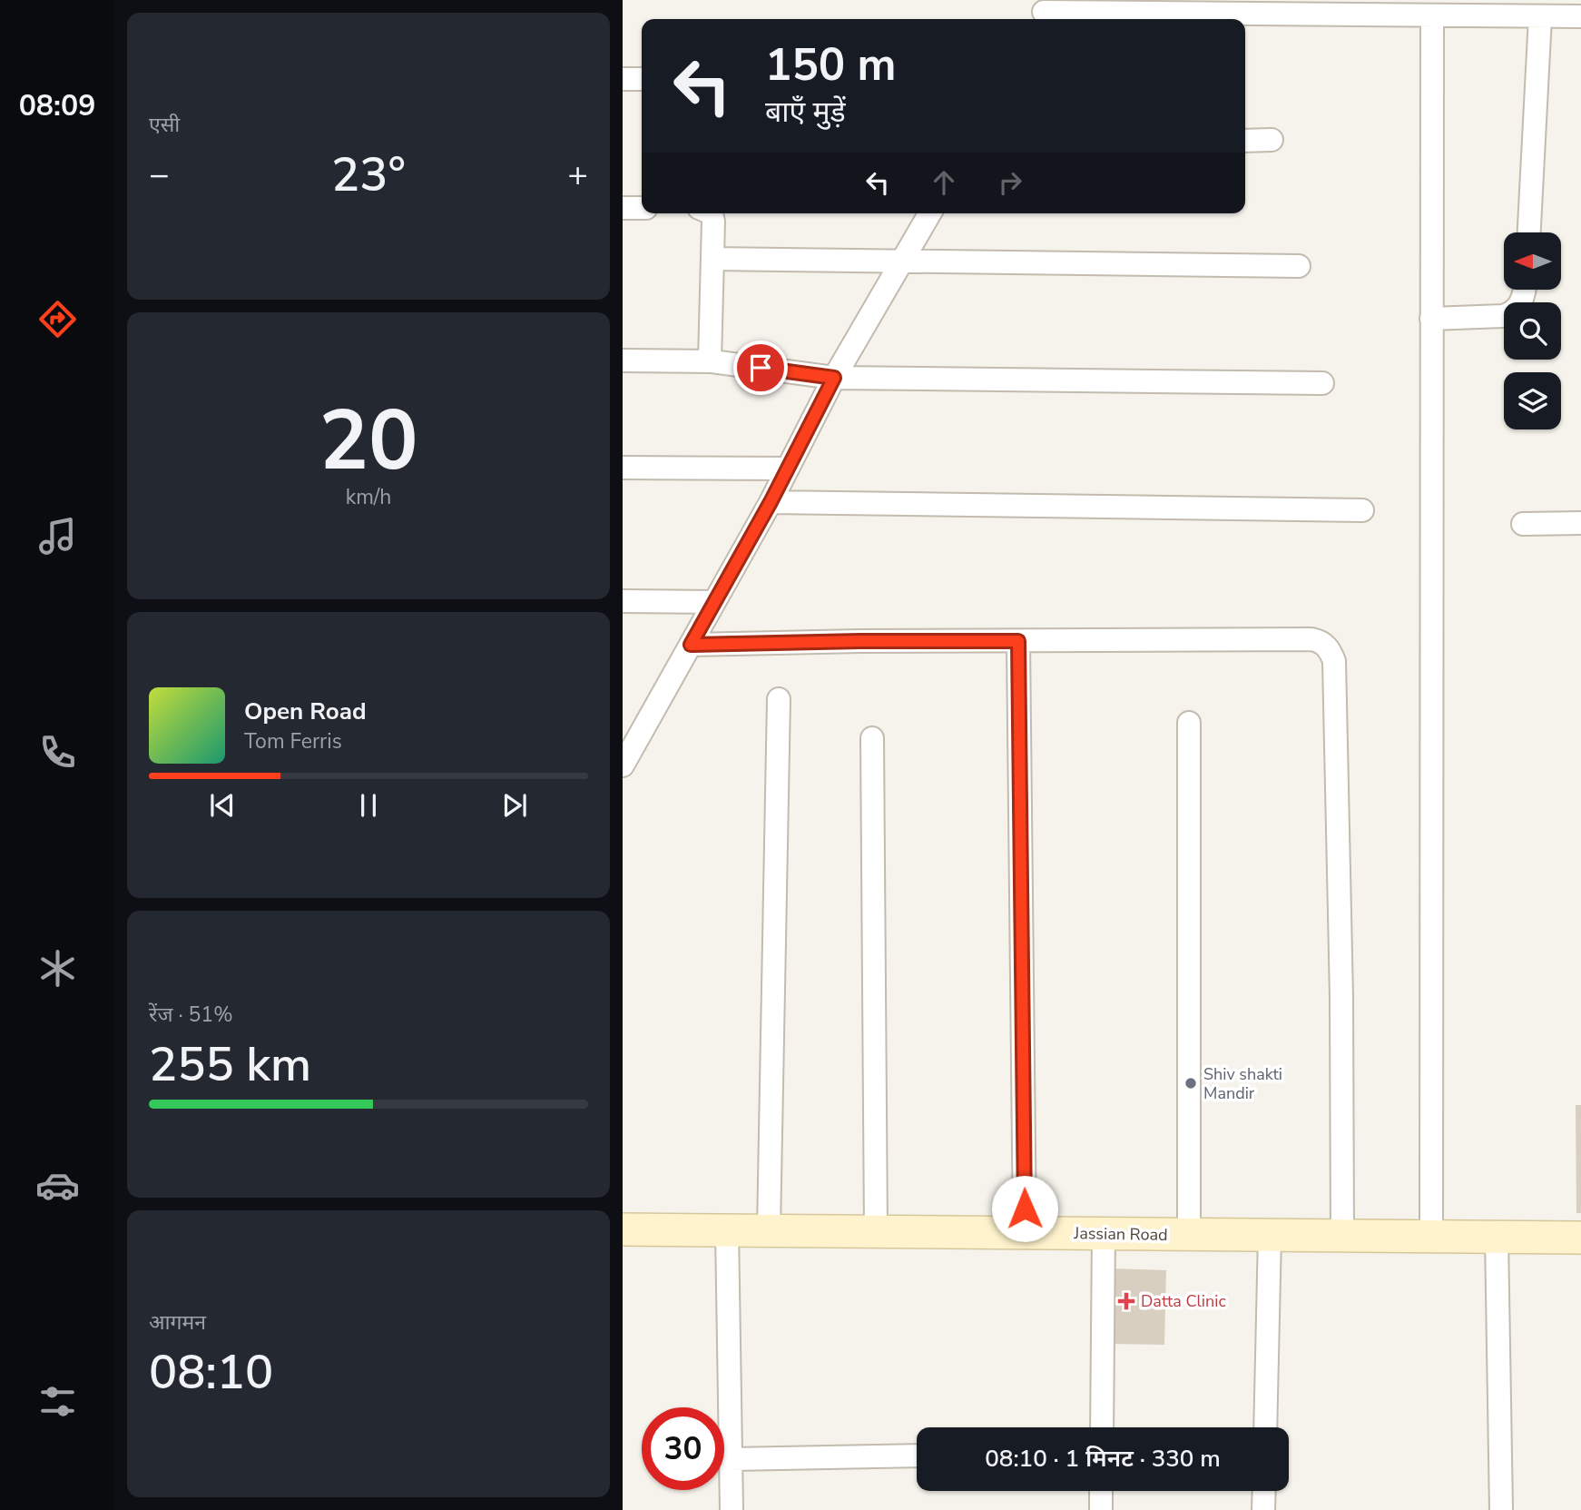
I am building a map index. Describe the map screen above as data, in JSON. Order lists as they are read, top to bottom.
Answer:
{
  "streets": {
    "street": ["Jassian Road"]
  },
  "places": {
    "other": ["Shiv shakti Mandir"],
    "health": ["Datta Clinic"]
  },
  "north": "left",
  "page": {
    "tabs": "08:09",
    "tile": [
      "एसी",
      ["20", "km/h"],
      ["रेंज · 51%", "255 km"],
      ["आगमन", "08:10"]
    ],
    "turn": ["150 m", "बाएँ मुड़ें"],
    "heat": ["−", "23°", "+"],
    "song": ["Open Road", "Tom Ferris"],
    "limit": "30",
    "trip": "08:10 · 1 मिनट · 330 m"
  }
}
